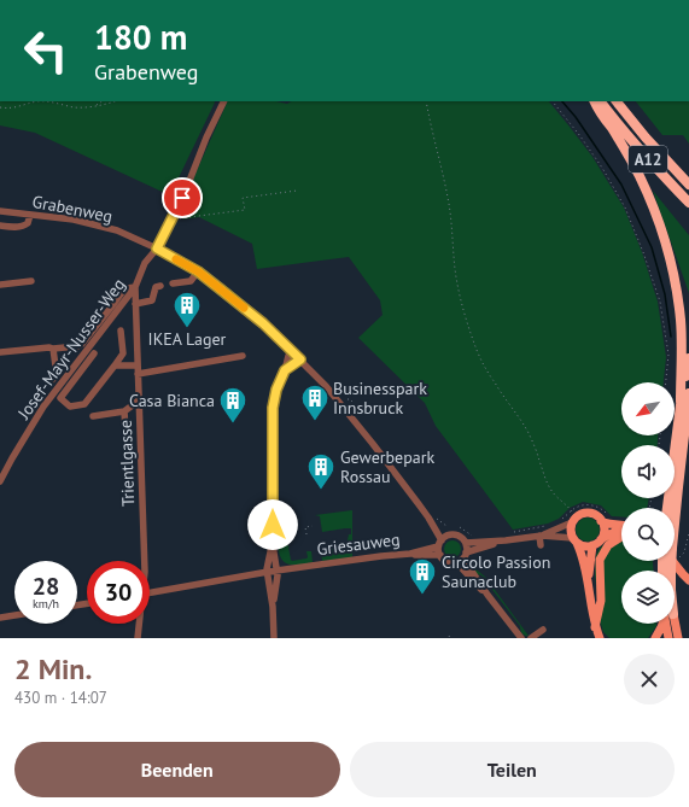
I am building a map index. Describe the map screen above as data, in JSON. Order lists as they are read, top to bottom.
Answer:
{
  "streets": {
    "highway": ["A12"],
    "street": [
      "Grabenweg",
      "Josef-Mayr-Nusser-Weg",
      "Trientlgasse",
      "Griesauweg"
    ]
  },
  "crossings": [
    ["Grabenweg", "Josef-Mayr-Nusser-Weg"],
    ["Grabenweg", "Griesauweg"],
    ["Josef-Mayr-Nusser-Weg", "Trientlgasse"]
  ],
  "places": {
    "building": [
      "IKEA Lager",
      "Businesspark Innsbruck",
      "Casa Bianca",
      "Gewerbepark Rossau",
      "Circolo Passion Saunaclub"
    ]
  },
  "north": "bottom left",
  "page": {
    "turn": ["180 m", "Grabenweg"],
    "speed": "28 km/h",
    "limit": "30",
    "heading": ["2 Min.", "430 m · 14:07"],
    "buttons": ["Beenden", "Teilen"]
  }
}
